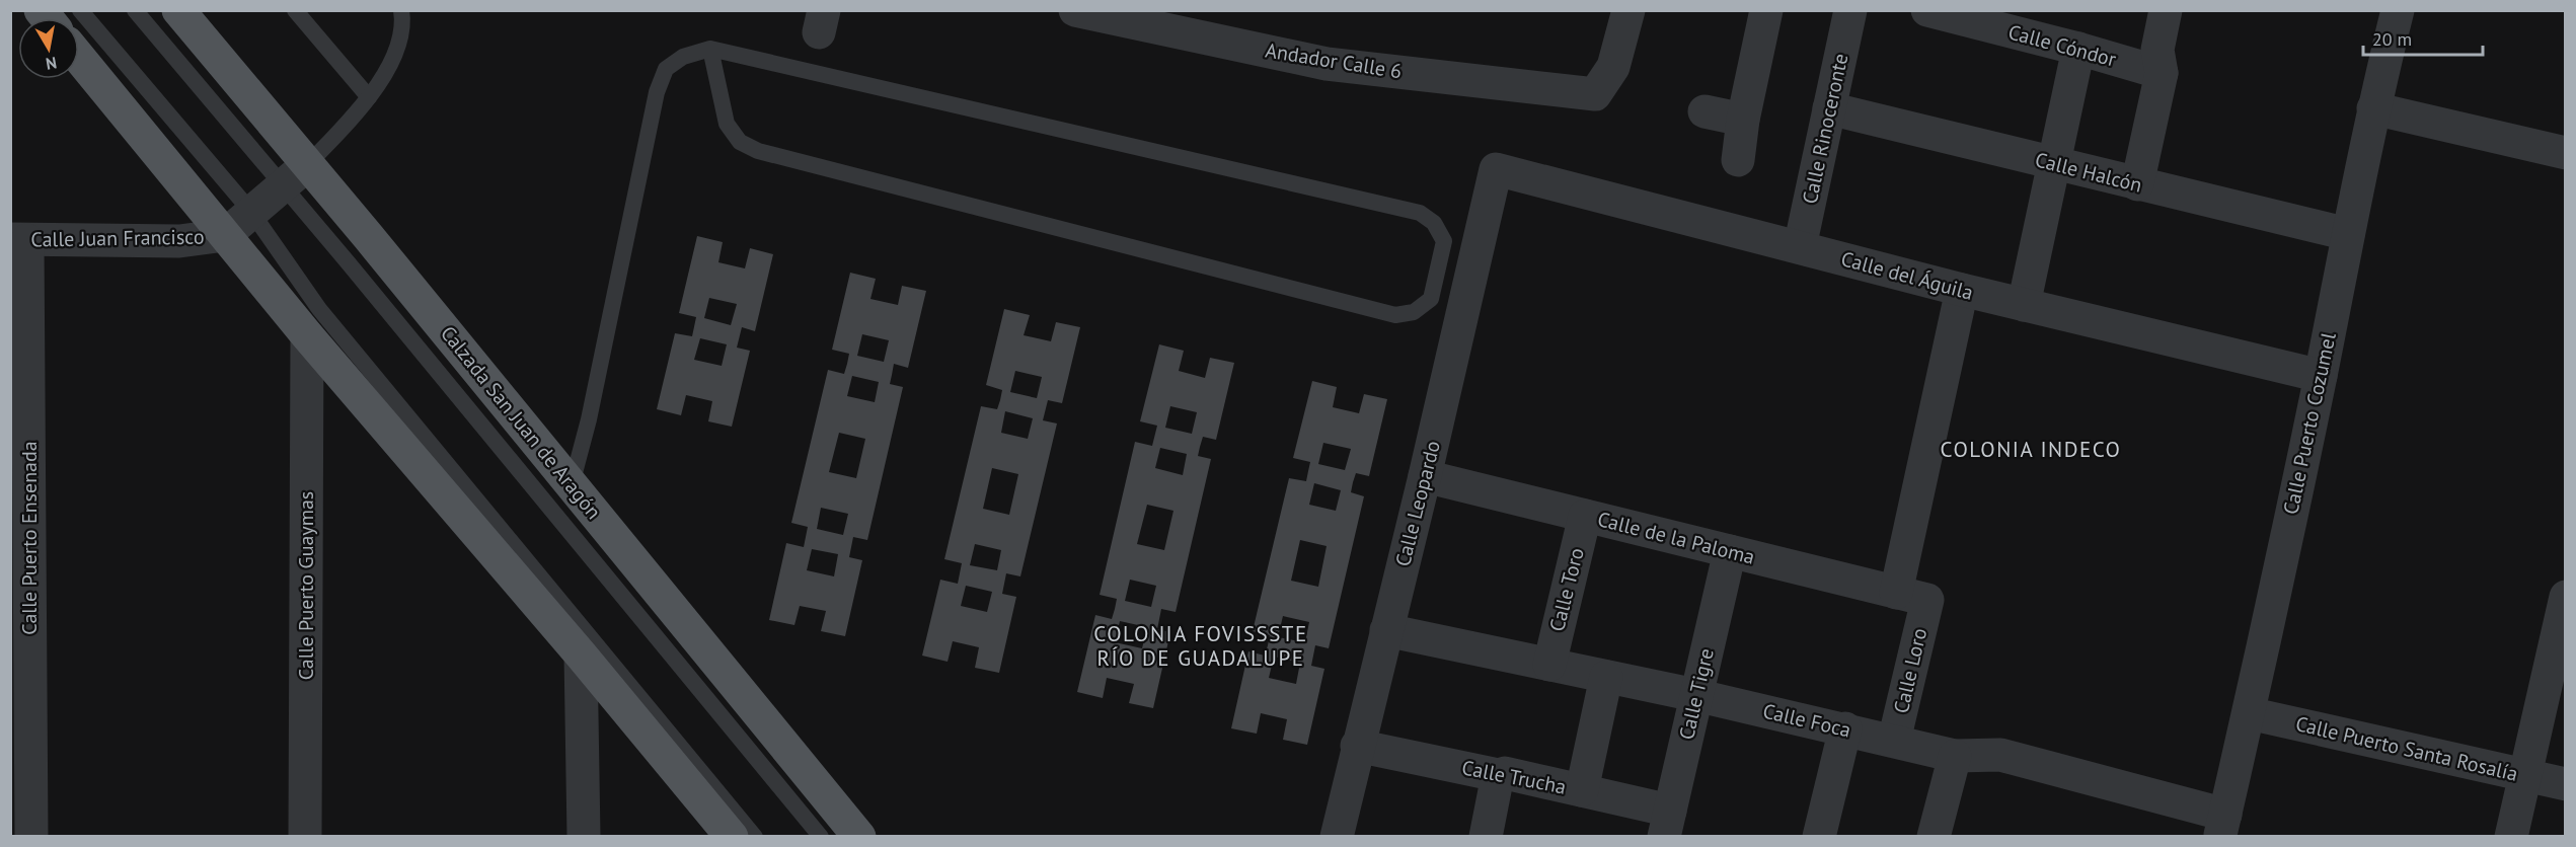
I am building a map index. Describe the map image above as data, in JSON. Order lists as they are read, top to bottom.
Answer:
{
  "streets": {
    "main road": ["Calzada San Juan de Aragón"],
    "street": [
      "Calle Cóndor",
      "Andador Calle 6",
      "Calle Rinoceronte",
      "Calle Halcón",
      "Calle Juan Francisco",
      "Calle del Águila",
      "Calle Puerto Cozumel",
      "Calle Leopardo",
      "Calle Puerto Ensenada",
      "Calle de la Paloma",
      "Calle Puerto Guaymas",
      "Calle Toro",
      "Calle Loro",
      "Calle Tigre",
      "Calle Foca",
      "Calle Puerto Santa Rosalía",
      "Calle Trucha"
    ]
  },
  "crossings": [
    ["Calle Rinoceronte", "Calle Halcón"],
    ["Calle Rinoceronte", "Calle del Águila"],
    ["Calle Halcón", "Calle Puerto Cozumel"],
    ["Calle Juan Francisco", "Calzada San Juan de Aragón"],
    ["Calle Juan Francisco", "Calle Puerto Ensenada"],
    ["Calle del Águila", "Calle Puerto Cozumel"],
    ["Calle del Águila", "Calle Leopardo"],
    ["Calle del Águila", "Calle Loro"],
    ["Calle Puerto Cozumel", "Calle Foca"],
    ["Calle Puerto Cozumel", "Calle Puerto Santa Rosalía"],
    ["Calle Leopardo", "Calle de la Paloma"],
    ["Calle Leopardo", "Calle Foca"],
    ["Calle Leopardo", "Calle Trucha"],
    ["Calle de la Paloma", "Calle Toro"],
    ["Calle de la Paloma", "Calle Loro"],
    ["Calle de la Paloma", "Calle Tigre"],
    ["Calle Toro", "Calle Foca"],
    ["Calle Loro", "Calle Foca"],
    ["Calle Tigre", "Calle Foca"],
    ["Calle Tigre", "Calle Trucha"]
  ],
  "districts": ["COLONIA INDECO", "COLONIA FOVISSSTE RÍO DE GUADALUPE"],
  "scale_bar": "20 m",
  "north": "bottom"
}
